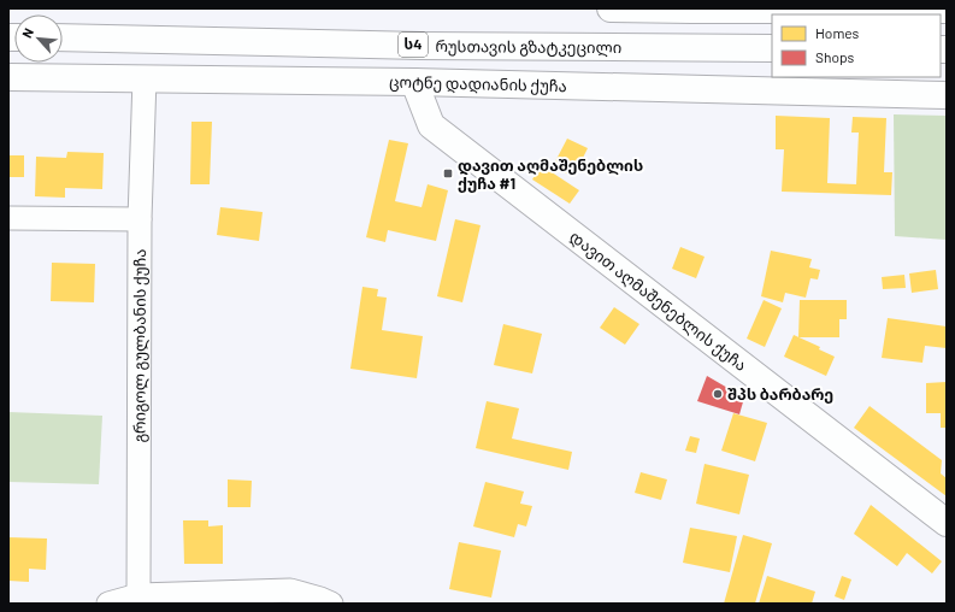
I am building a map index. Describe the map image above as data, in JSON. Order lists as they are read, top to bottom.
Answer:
{
  "streets": {
    "main road": [
      "ს4",
      "რუსთავის გზატკეცილი",
      "ცოტნე დადიანის ქუჩა",
      "დავით აღმაშენებლის ქუჩა"
    ],
    "street": ["გრიგოლ გულბანის ქუჩა"]
  },
  "crossings": [
    ["ცოტნე დადიანის ქუჩა", "დავით აღმაშენებლის ქუჩა"],
    ["ცოტნე დადიანის ქუჩა", "გრიგოლ გულბანის ქუჩა"]
  ],
  "places": {
    "transit": ["დავით აღმაშენებლის ქუჩა #1"],
    "other": ["შპს ბარბარე"]
  },
  "legend": ["Homes", "Shops"],
  "north": "top left"
}
